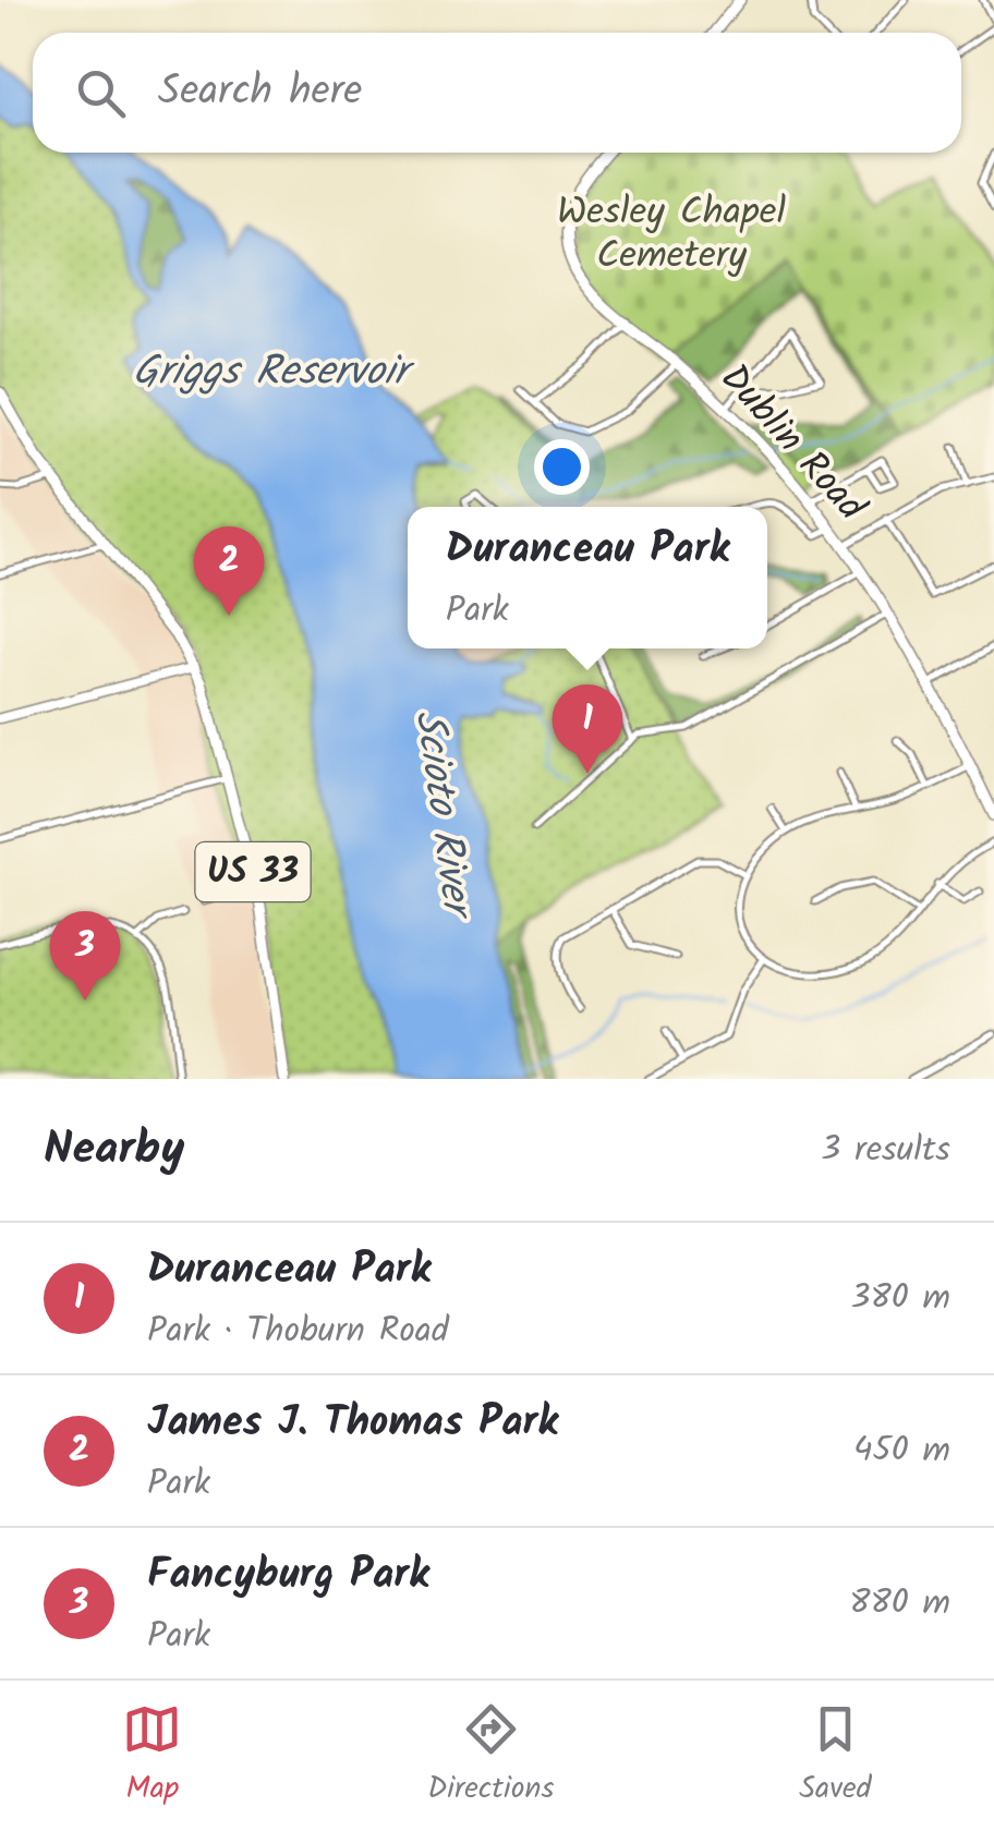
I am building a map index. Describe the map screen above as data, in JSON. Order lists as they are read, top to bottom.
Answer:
{
  "streets": {
    "main road": ["Dublin Road", "US 33"]
  },
  "water": ["Griggs Reservoir", "Scioto River"],
  "parks": ["Wesley Chapel Cemetery"],
  "page": {
    "search": "Search here",
    "popup": ["Duranceau Park", "Park"],
    "pins": ["2", "1", "3"],
    "heading": ["Nearby", "3 results"],
    "list": [
      {
        "mark": "1",
        "name": "Duranceau Park",
        "note": "Park · Thoburn Road",
        "value": "380 m"
      },
      {
        "mark": "2",
        "name": "James J. Thomas Park",
        "note": "Park",
        "value": "450 m"
      },
      {
        "mark": "3",
        "name": "Fancyburg Park",
        "note": "Park",
        "value": "880 m"
      }
    ],
    "nav": ["Map", "Directions", "Saved"]
  }
}
